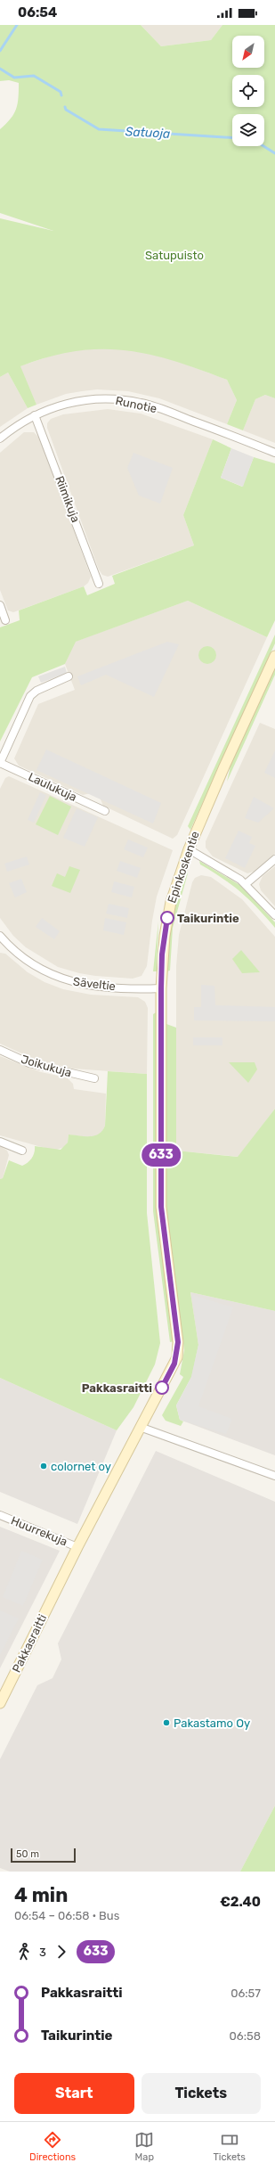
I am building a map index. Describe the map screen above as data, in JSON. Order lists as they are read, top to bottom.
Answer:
{
  "streets": {
    "street": [
      "Runotie",
      "Riimikuja",
      "Laulukuja",
      "Epinkoskentie",
      "Säveltie",
      "Joikukuja",
      "Huurrekuja",
      "Pakkasraitti"
    ]
  },
  "crossings": [
    ["Runotie", "Riimikuja"],
    ["Epinkoskentie", "Säveltie"],
    ["Epinkoskentie", "Pakkasraitti"],
    ["Huurrekuja", "Pakkasraitti"]
  ],
  "water": ["Satuoja"],
  "parks": ["Satupuisto"],
  "places": [
    "Taikurintie",
    "Pakkasraitti",
    "colornet oy",
    "Pakastamo Oy"
  ],
  "lines": ["bus line 633"],
  "scale_bar": "50 m",
  "north": "bottom left",
  "page": {
    "status": "06:54",
    "on_map": "633",
    "scale": "50 m",
    "heading": ["4 min", "06:54 – 06:58 · Bus", "€2.40"],
    "legs": ["3", "633"],
    "list": [
      {
        "name": "Pakkasraitti",
        "value": "06:57"
      },
      {
        "name": "Taikurintie",
        "value": "06:58"
      }
    ],
    "buttons": ["Start", "Tickets"],
    "tabs": ["Directions", "Map", "Tickets"]
  }
}
